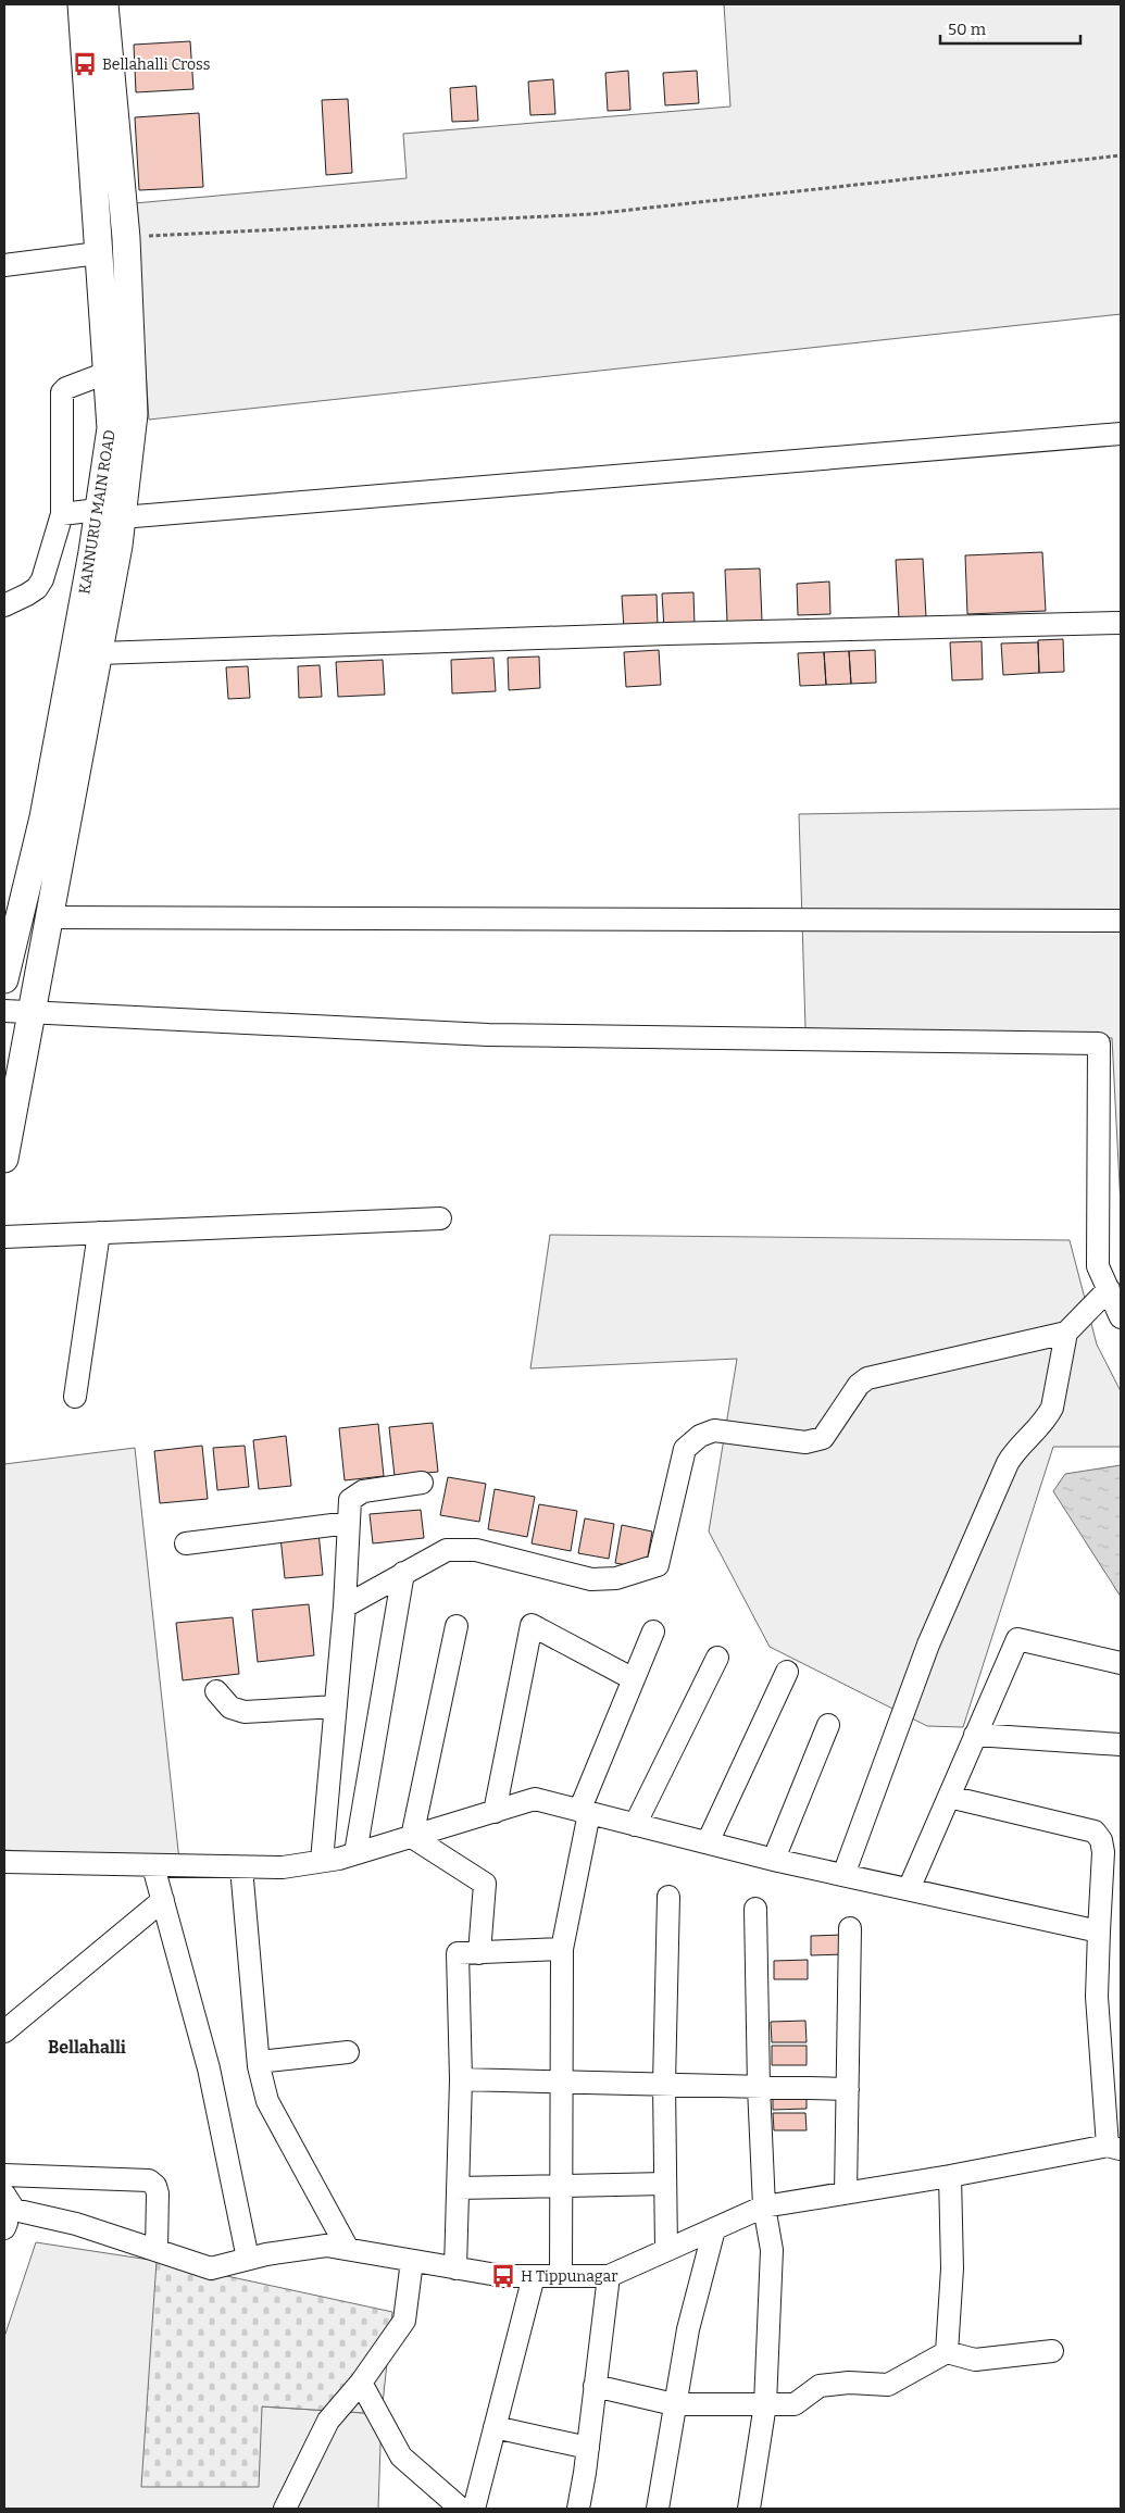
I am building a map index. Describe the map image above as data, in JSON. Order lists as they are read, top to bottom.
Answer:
{
  "streets": {
    "main road": ["KANNURU MAIN ROAD"]
  },
  "districts": ["Bellahalli"],
  "places": {
    "bus stop": ["Bellahalli Cross", "H Tippunagar"]
  },
  "scale_bar": "50 m"
}
